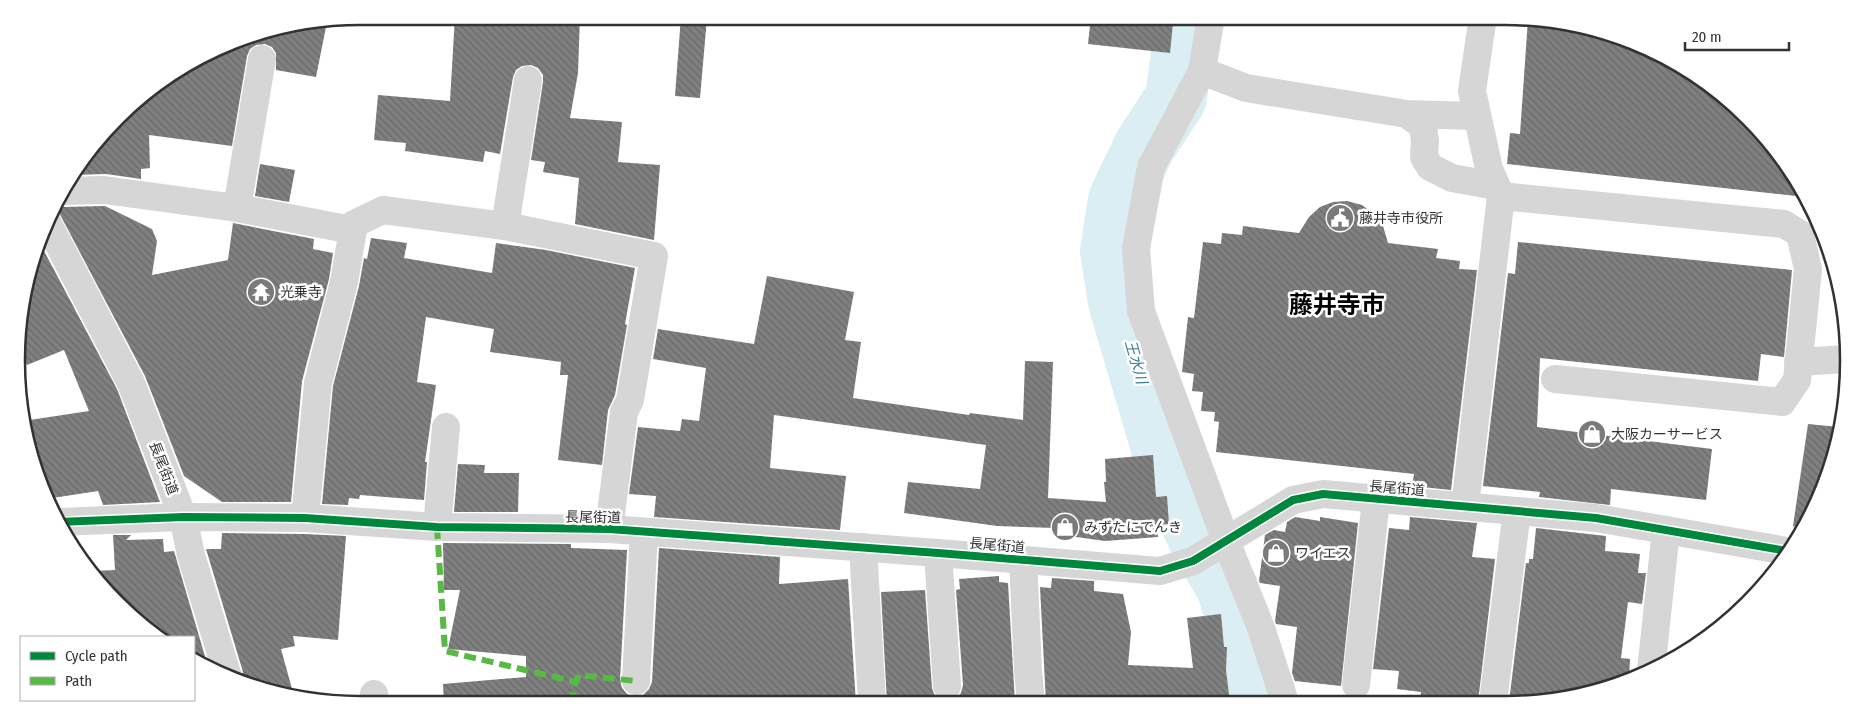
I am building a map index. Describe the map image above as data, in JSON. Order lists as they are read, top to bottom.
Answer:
{
  "streets": {
    "street": ["長尾街道"]
  },
  "districts": ["藤井寺市"],
  "water": ["王水川"],
  "places": {
    "public building": ["藤井寺市役所"],
    "temple": ["光乗寺"],
    "shop": ["大阪カーサービス", "みずたにでんき", "ワイエス"]
  },
  "legend": ["Cycle path", "Path"],
  "scale_bar": "20 m"
}
